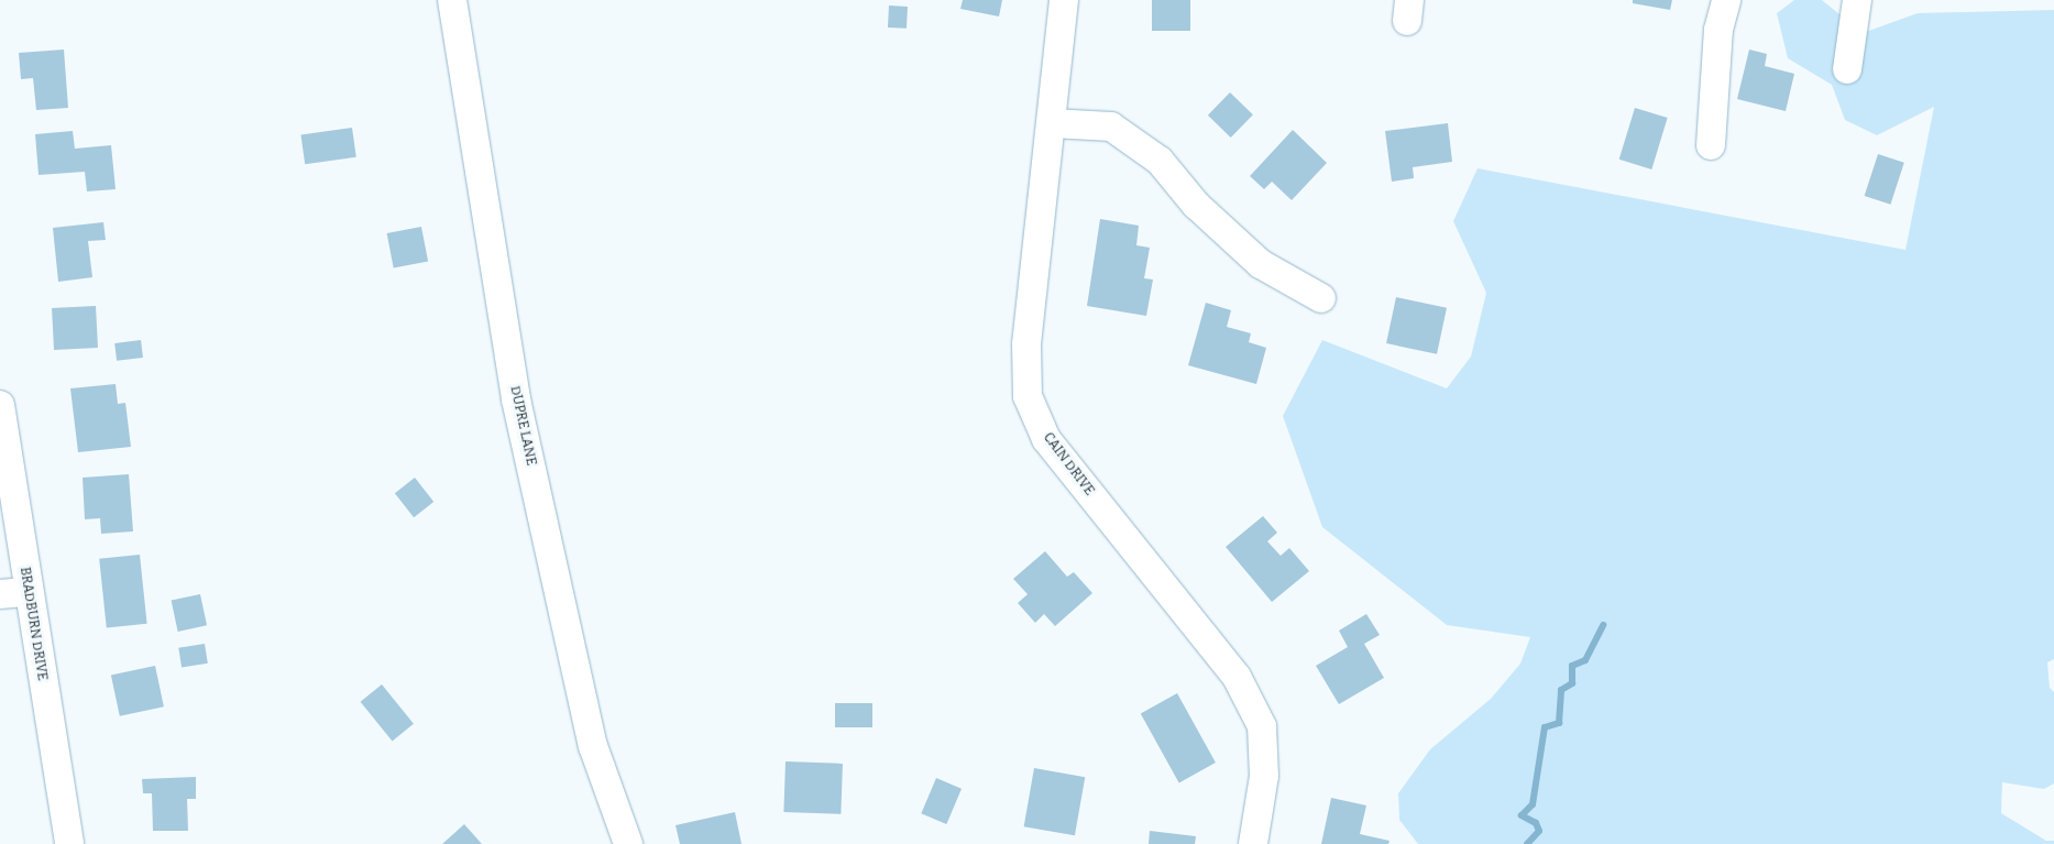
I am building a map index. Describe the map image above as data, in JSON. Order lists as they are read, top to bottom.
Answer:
{
  "streets": {
    "street": ["DUPRE LANE", "CAIN DRIVE", "BRADBURN DRIVE"]
  }
}
